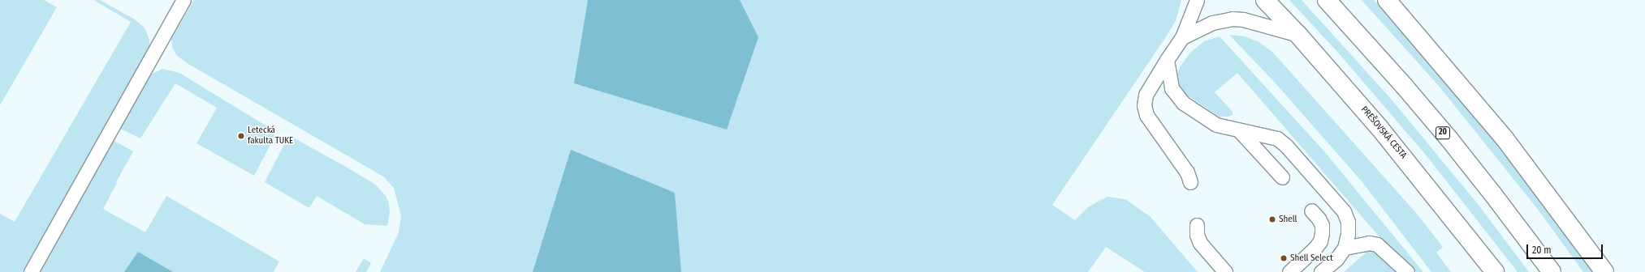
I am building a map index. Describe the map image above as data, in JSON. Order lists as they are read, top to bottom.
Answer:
{
  "streets": {
    "main road": ["PREŠOVSKÁ CESTA", "20"]
  },
  "places": ["Letecká fakulta TUKE", "Shell", "Shell Select"],
  "scale_bar": "20 m"
}
